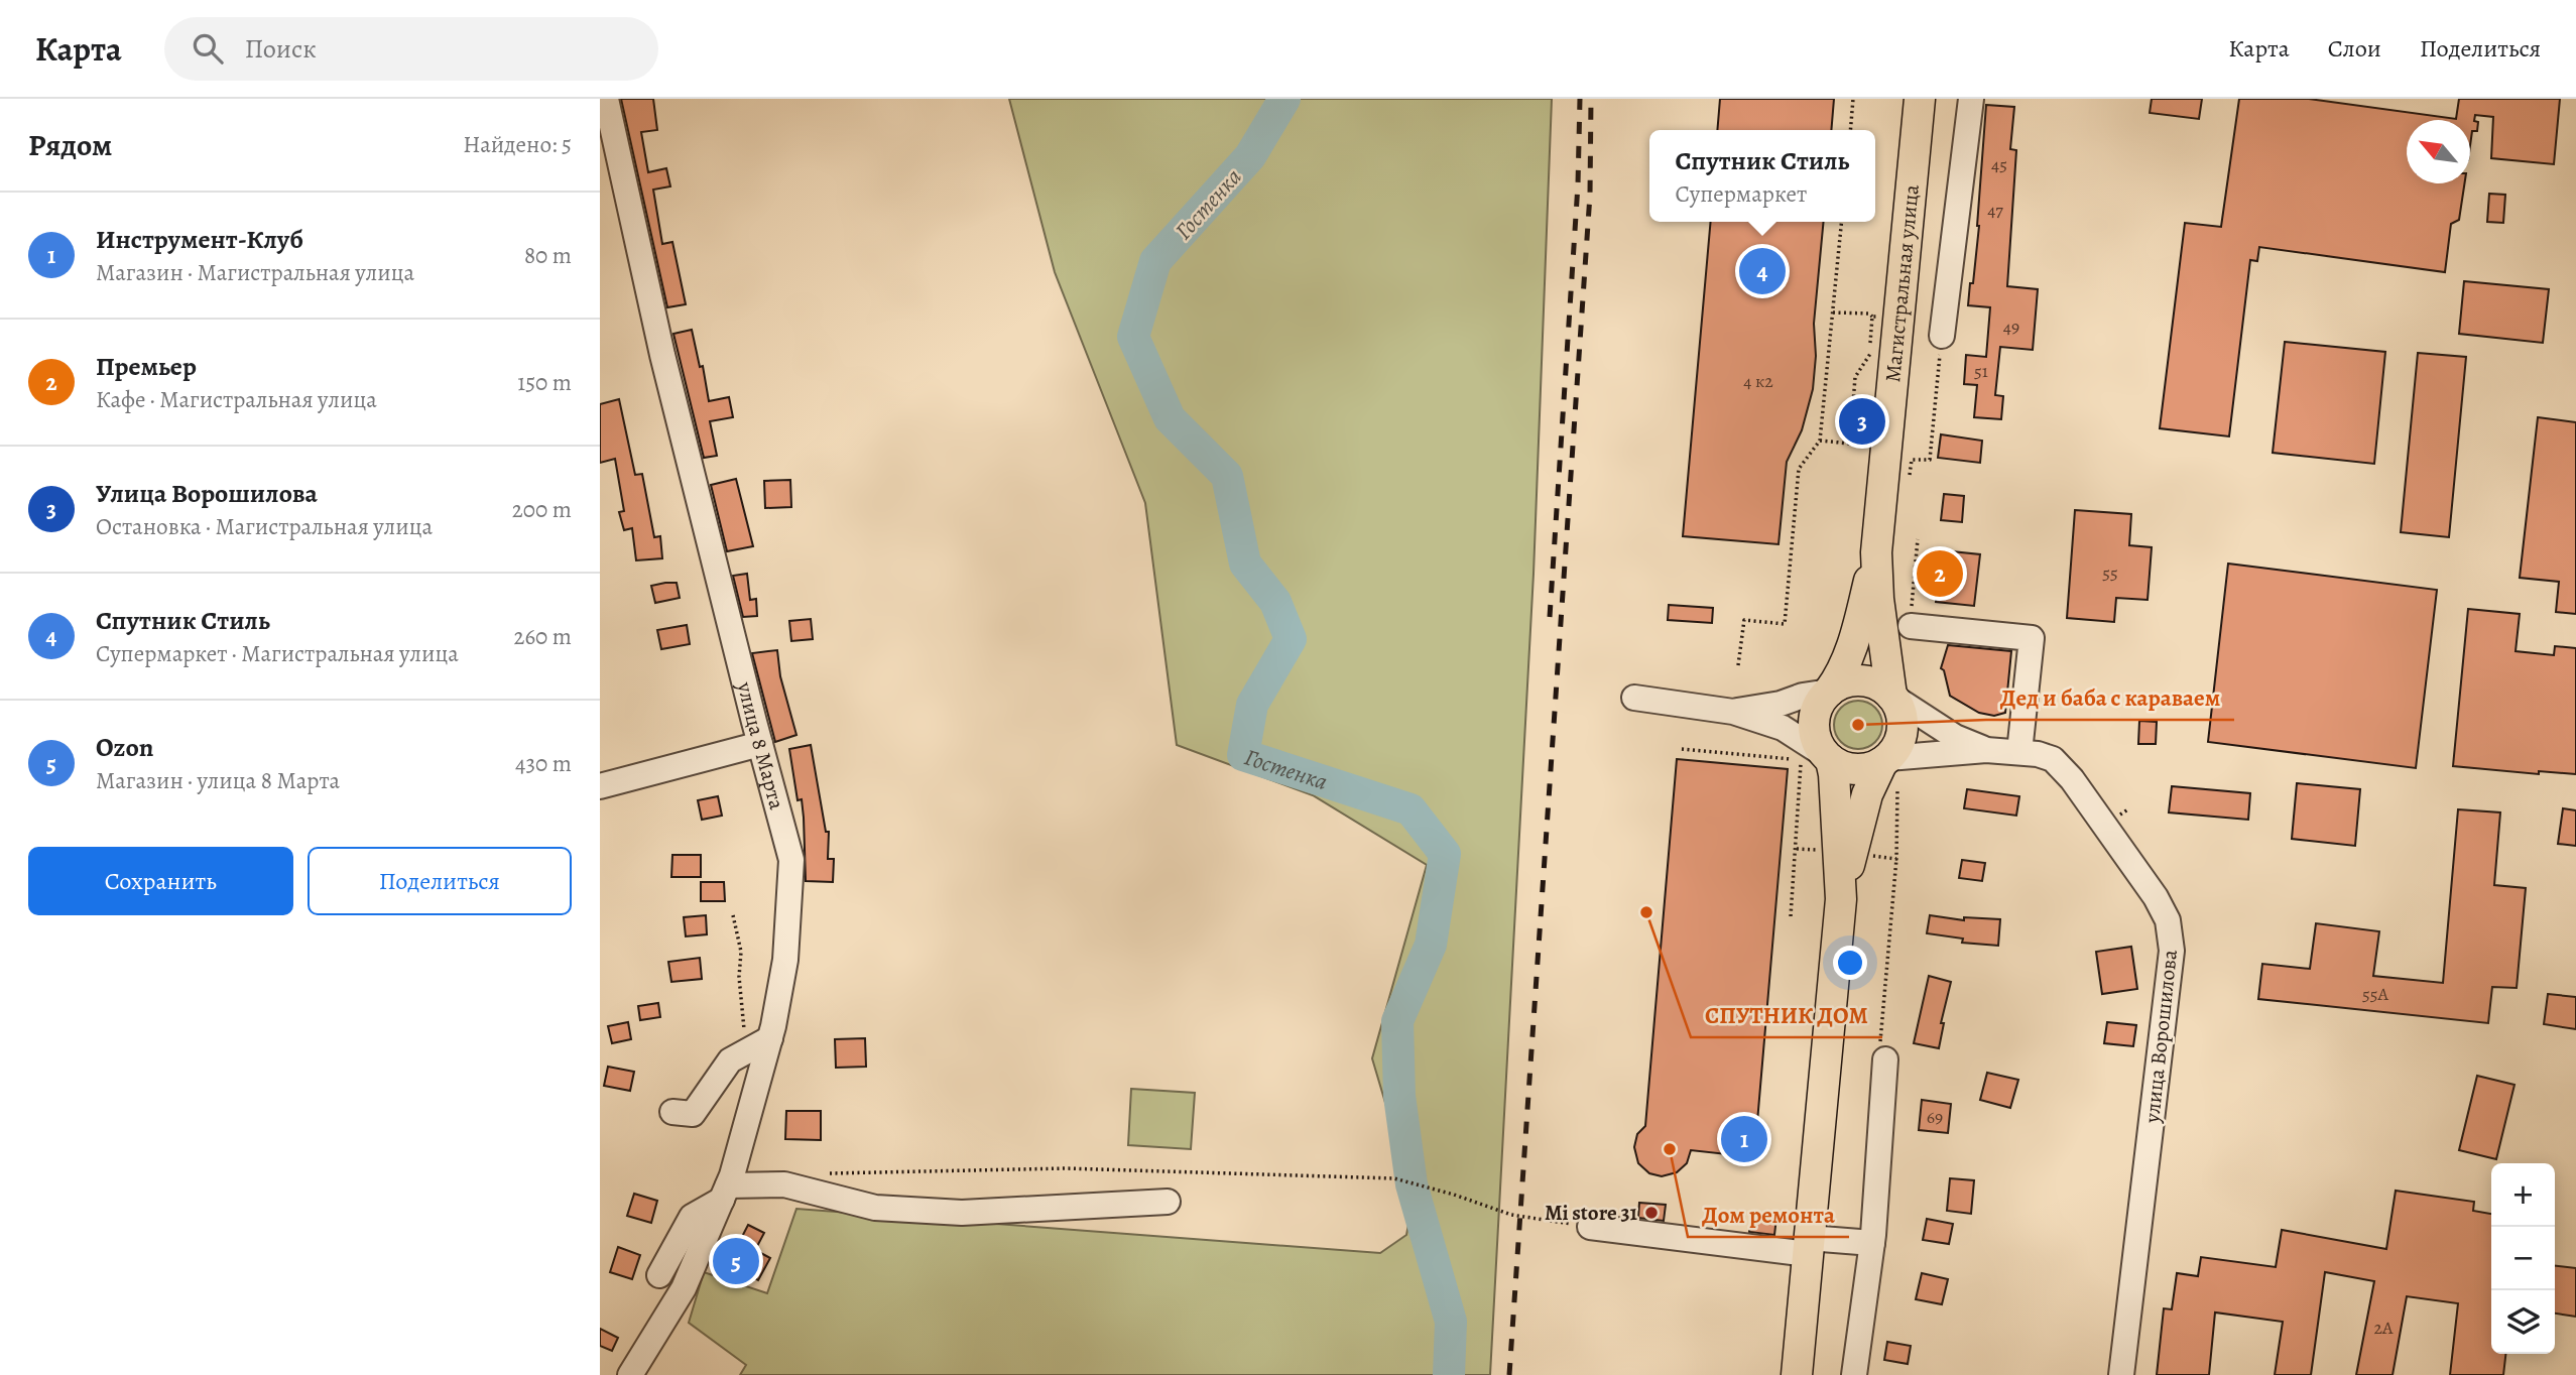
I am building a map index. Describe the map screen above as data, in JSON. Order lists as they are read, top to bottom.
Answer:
{
  "streets": {
    "main road": ["Магистральная улица"],
    "street": ["улица 8 Марта", "улица Ворошилова"]
  },
  "water": ["Гостенка"],
  "places": [
    "Дед и баба с караваем",
    "СПУТНИК ДОМ",
    "Дом ремонта",
    "Mi store 31"
  ],
  "house_numbers": [
    "45",
    "47",
    "49",
    "51",
    "4 к2",
    "55",
    "55А",
    "69",
    "2А"
  ],
  "north": "top left",
  "page": {
    "header": "Карта",
    "search": "Поиск",
    "nav": ["Карта", "Слои", "Поделиться"],
    "heading": ["Рядом", "Найдено: 5"],
    "popup": ["Спутник Стиль", "Супермаркет"],
    "list": [
      {
        "mark": "1",
        "name": "Инструмент-Клуб",
        "note": "Магазин · Магистральная улица",
        "value": "80 m"
      },
      {
        "mark": "2",
        "name": "Премьер",
        "note": "Кафе · Магистральная улица",
        "value": "150 m"
      },
      {
        "mark": "3",
        "name": "Улица Ворошилова",
        "note": "Остановка · Магистральная улица",
        "value": "200 m"
      },
      {
        "mark": "4",
        "name": "Спутник Стиль",
        "note": "Супермаркет · Магистральная улица",
        "value": "260 m"
      },
      {
        "mark": "5",
        "name": "Ozon",
        "note": "Магазин · улица 8 Марта",
        "value": "430 m"
      }
    ],
    "pins": [
      "4",
      "3",
      "2",
      "1",
      "5"
    ],
    "buttons": ["Сохранить", "Поделиться"],
    "map_buttons": ["+", "−"]
  }
}
